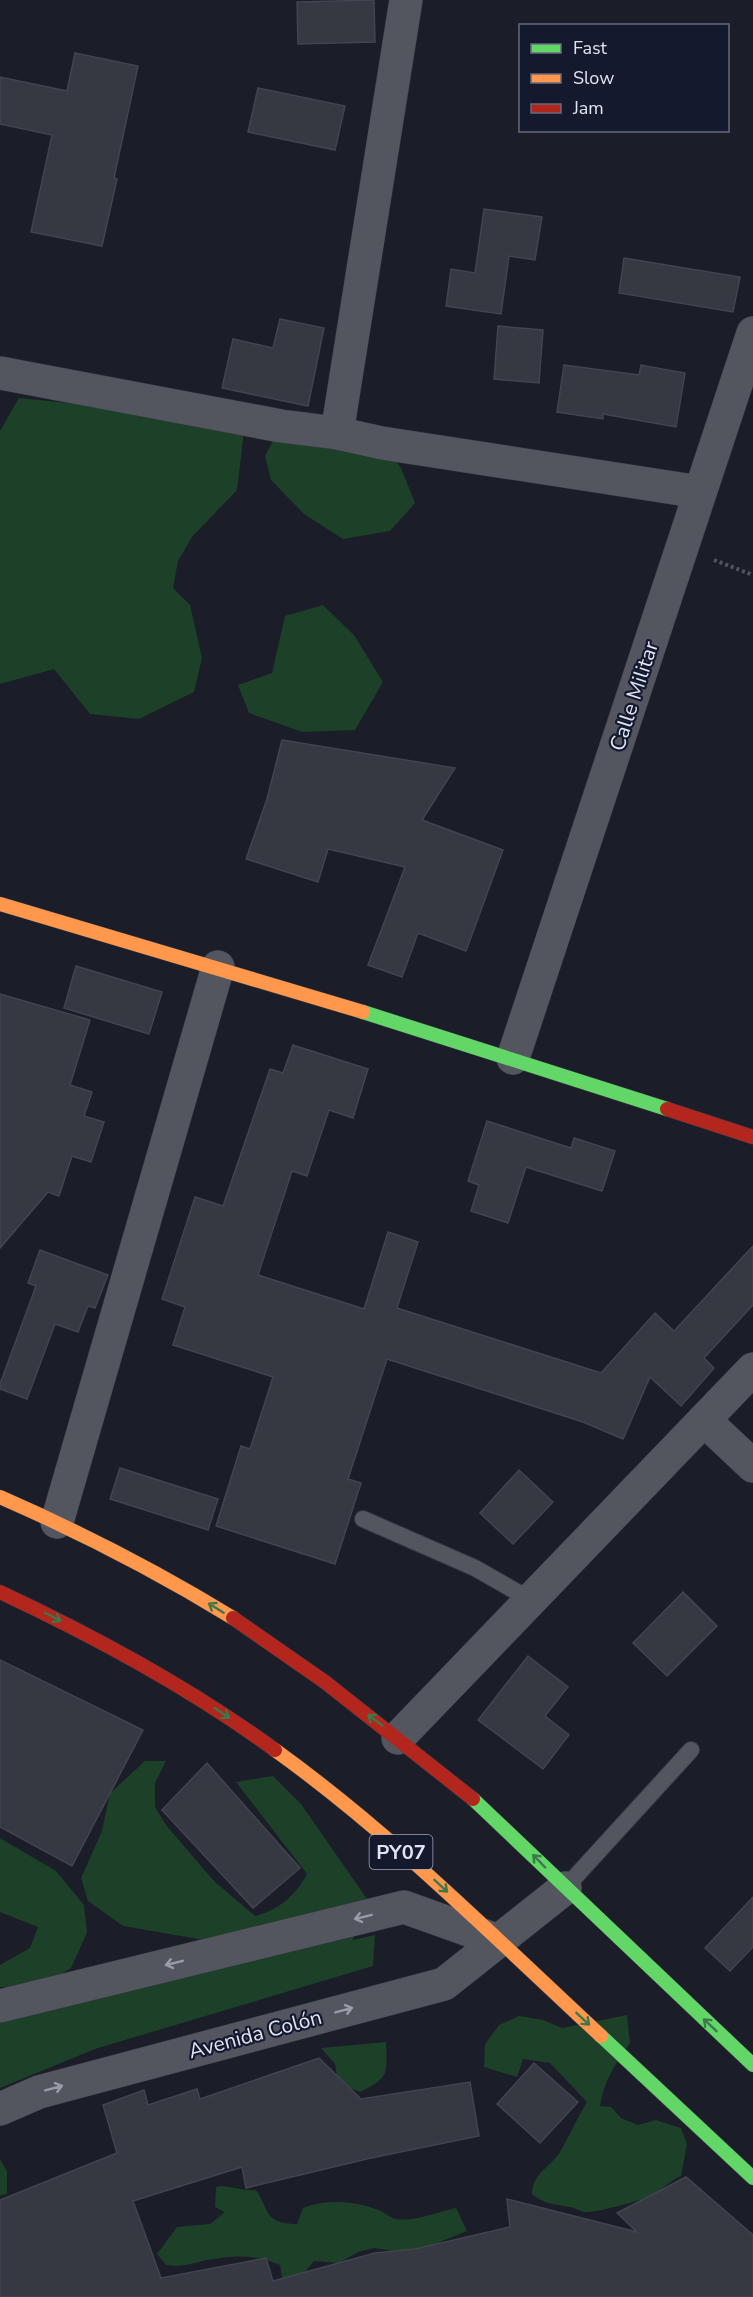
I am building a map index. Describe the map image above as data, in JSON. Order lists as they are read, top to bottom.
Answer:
{
  "streets": {
    "main road": ["PY07"],
    "street": ["Calle Militar", "Avenida Colón"]
  },
  "crossings": [
    ["PY07", "Avenida Colón"]
  ],
  "legend": ["Fast", "Slow", "Jam"]
}
